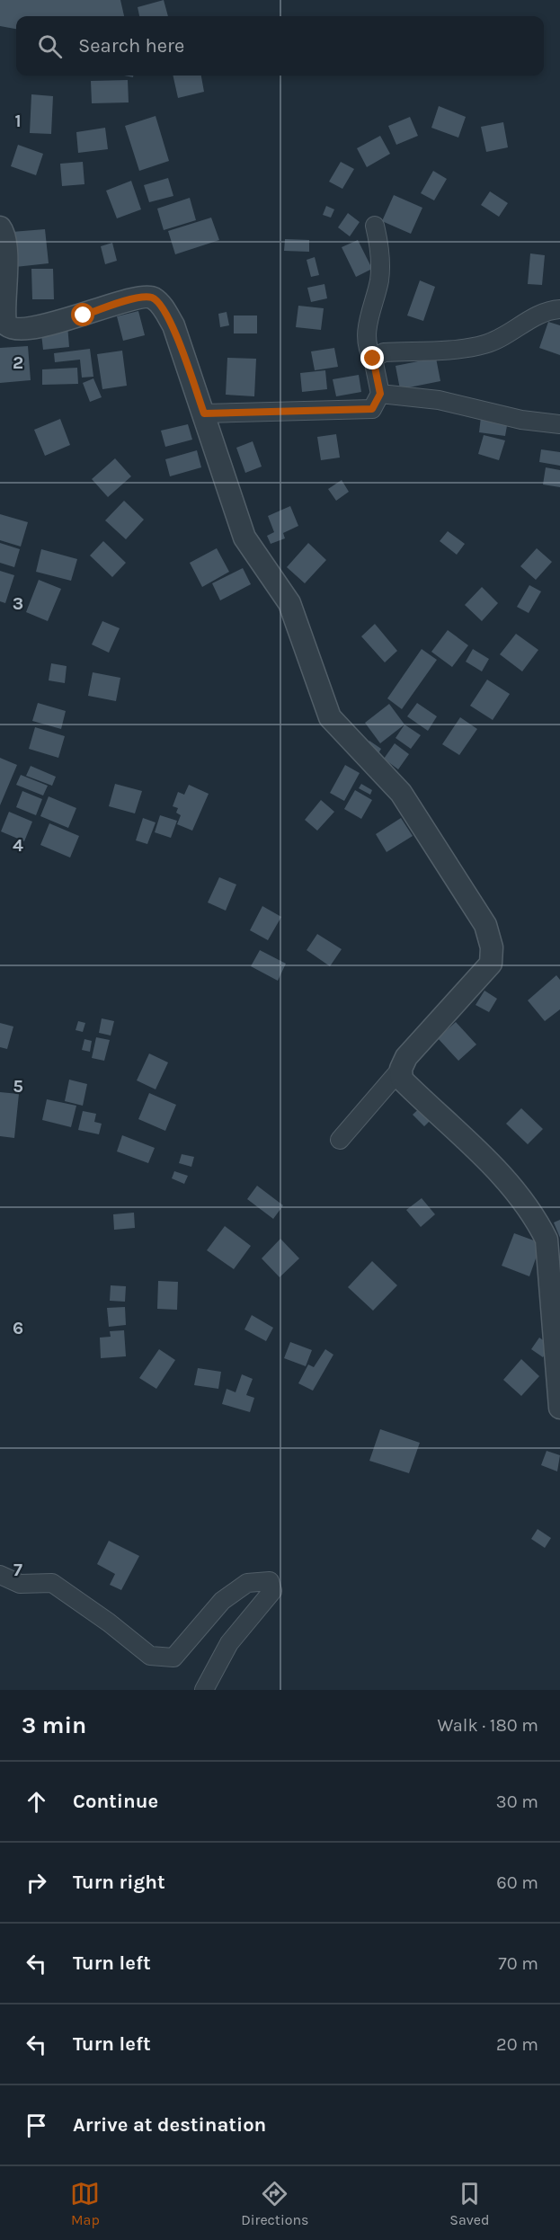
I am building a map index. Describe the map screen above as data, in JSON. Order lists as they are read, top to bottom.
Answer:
{
  "page": {
    "search": "Search here",
    "heading": ["3 min", "Walk · 180 m"],
    "list": [
      ["Continue", "30 m"],
      ["Turn right", "60 m"],
      ["Turn left", "70 m"],
      ["Turn left", "20 m"],
      "Arrive at destination"
    ],
    "nav": ["Map", "Directions", "Saved"]
  },
  "grid": {
    "rows": [
      "1",
      "2",
      "3",
      "4",
      "5",
      "6",
      "7"
    ]
  }
}
